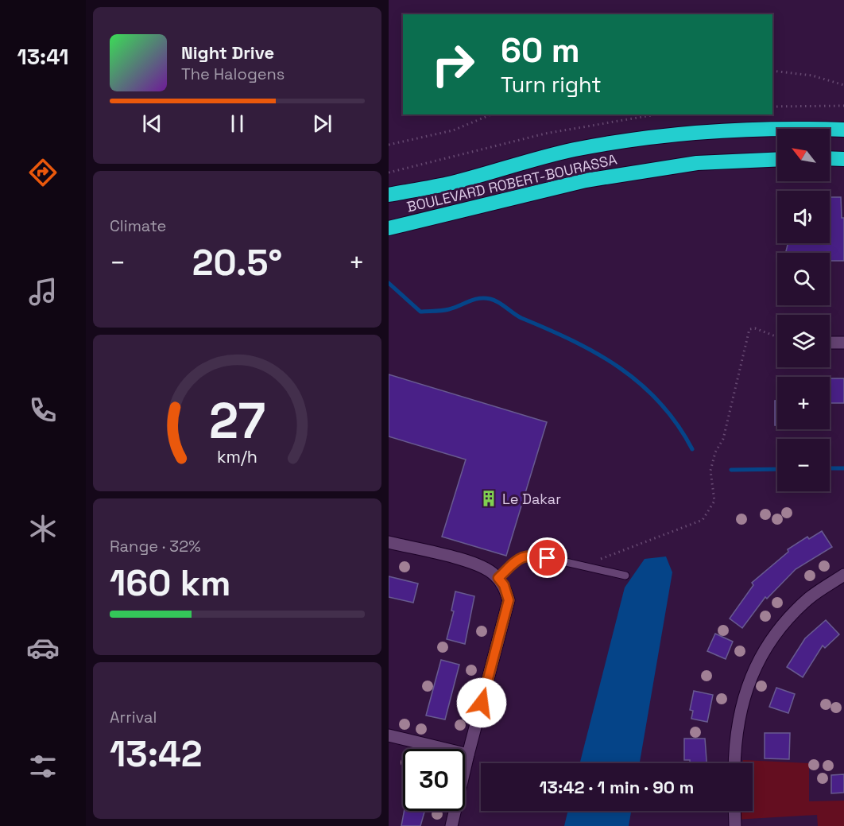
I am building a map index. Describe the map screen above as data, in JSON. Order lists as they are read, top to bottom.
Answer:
{
  "streets": {
    "highway": ["BOULEVARD ROBERT-BOURASSA"]
  },
  "places": {
    "building": ["Le Dakar"]
  },
  "north": "top left",
  "page": {
    "tabs": "13:41",
    "turn": ["60 m", "Turn right"],
    "song": ["Night Drive", "The Halogens"],
    "map_buttons": ["+", "−"],
    "tile": [
      "Climate",
      ["Range · 32%", "160 km"],
      ["Arrival", "13:42"]
    ],
    "heat": ["−", "20.5°", "+"],
    "limit": "30",
    "trip": "13:42 · 1 min · 90 m",
    "gauge": ["27", "km/h"]
  }
}
